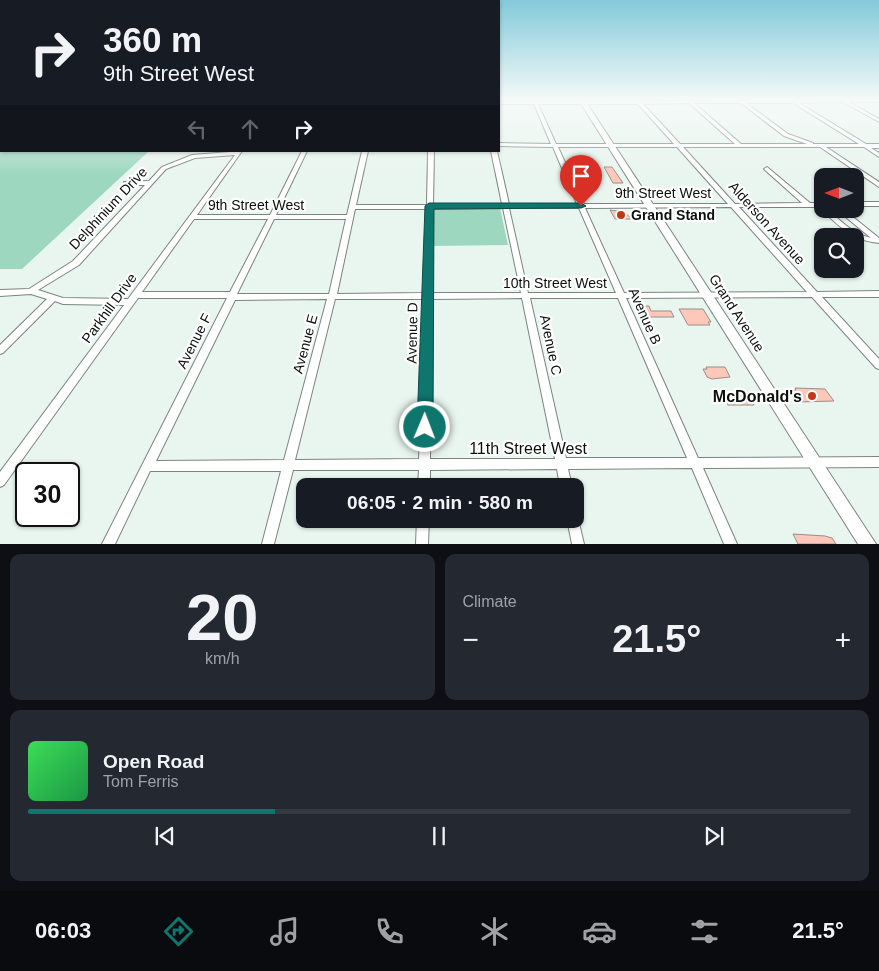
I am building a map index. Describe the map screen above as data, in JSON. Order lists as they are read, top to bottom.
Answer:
{
  "streets": {
    "main road": ["Grand Avenue"],
    "street": [
      "9th Street West",
      "Delphinium Drive",
      "Alderson Avenue",
      "10th Street West",
      "Parkhill Drive",
      "Avenue B",
      "Avenue D",
      "Avenue F",
      "Avenue E",
      "Avenue C",
      "11th Street West"
    ]
  },
  "crossings": [
    ["9th Street West", "Alderson Avenue"],
    ["9th Street West", "Parkhill Drive"],
    ["9th Street West", "Grand Avenue"],
    ["9th Street West", "Avenue B"],
    ["9th Street West", "Avenue D"],
    ["9th Street West", "Avenue F"],
    ["9th Street West", "Avenue E"],
    ["9th Street West", "Avenue C"],
    ["Delphinium Drive", "10th Street West"],
    ["Delphinium Drive", "Parkhill Drive"],
    ["Alderson Avenue", "10th Street West"],
    ["10th Street West", "Parkhill Drive"],
    ["10th Street West", "Grand Avenue"],
    ["10th Street West", "Avenue B"],
    ["10th Street West", "Avenue D"],
    ["10th Street West", "Avenue F"],
    ["10th Street West", "Avenue E"],
    ["10th Street West", "Avenue C"],
    ["Grand Avenue", "11th Street West"],
    ["Avenue B", "11th Street West"],
    ["Avenue D", "11th Street West"],
    ["Avenue F", "11th Street West"],
    ["Avenue E", "11th Street West"],
    ["Avenue C", "11th Street West"]
  ],
  "places": ["Grand Stand", "McDonald's"],
  "north": "left",
  "page": {
    "turn": ["360 m", "9th Street West"],
    "limit": "30",
    "trip": "06:05 · 2 min · 580 m",
    "tile": [
      ["20", "km/h"],
      "Climate"
    ],
    "heat": ["−", "21.5°", "+"],
    "song": ["Open Road", "Tom Ferris"],
    "tabs": ["06:03", "21.5°"]
  }
}
